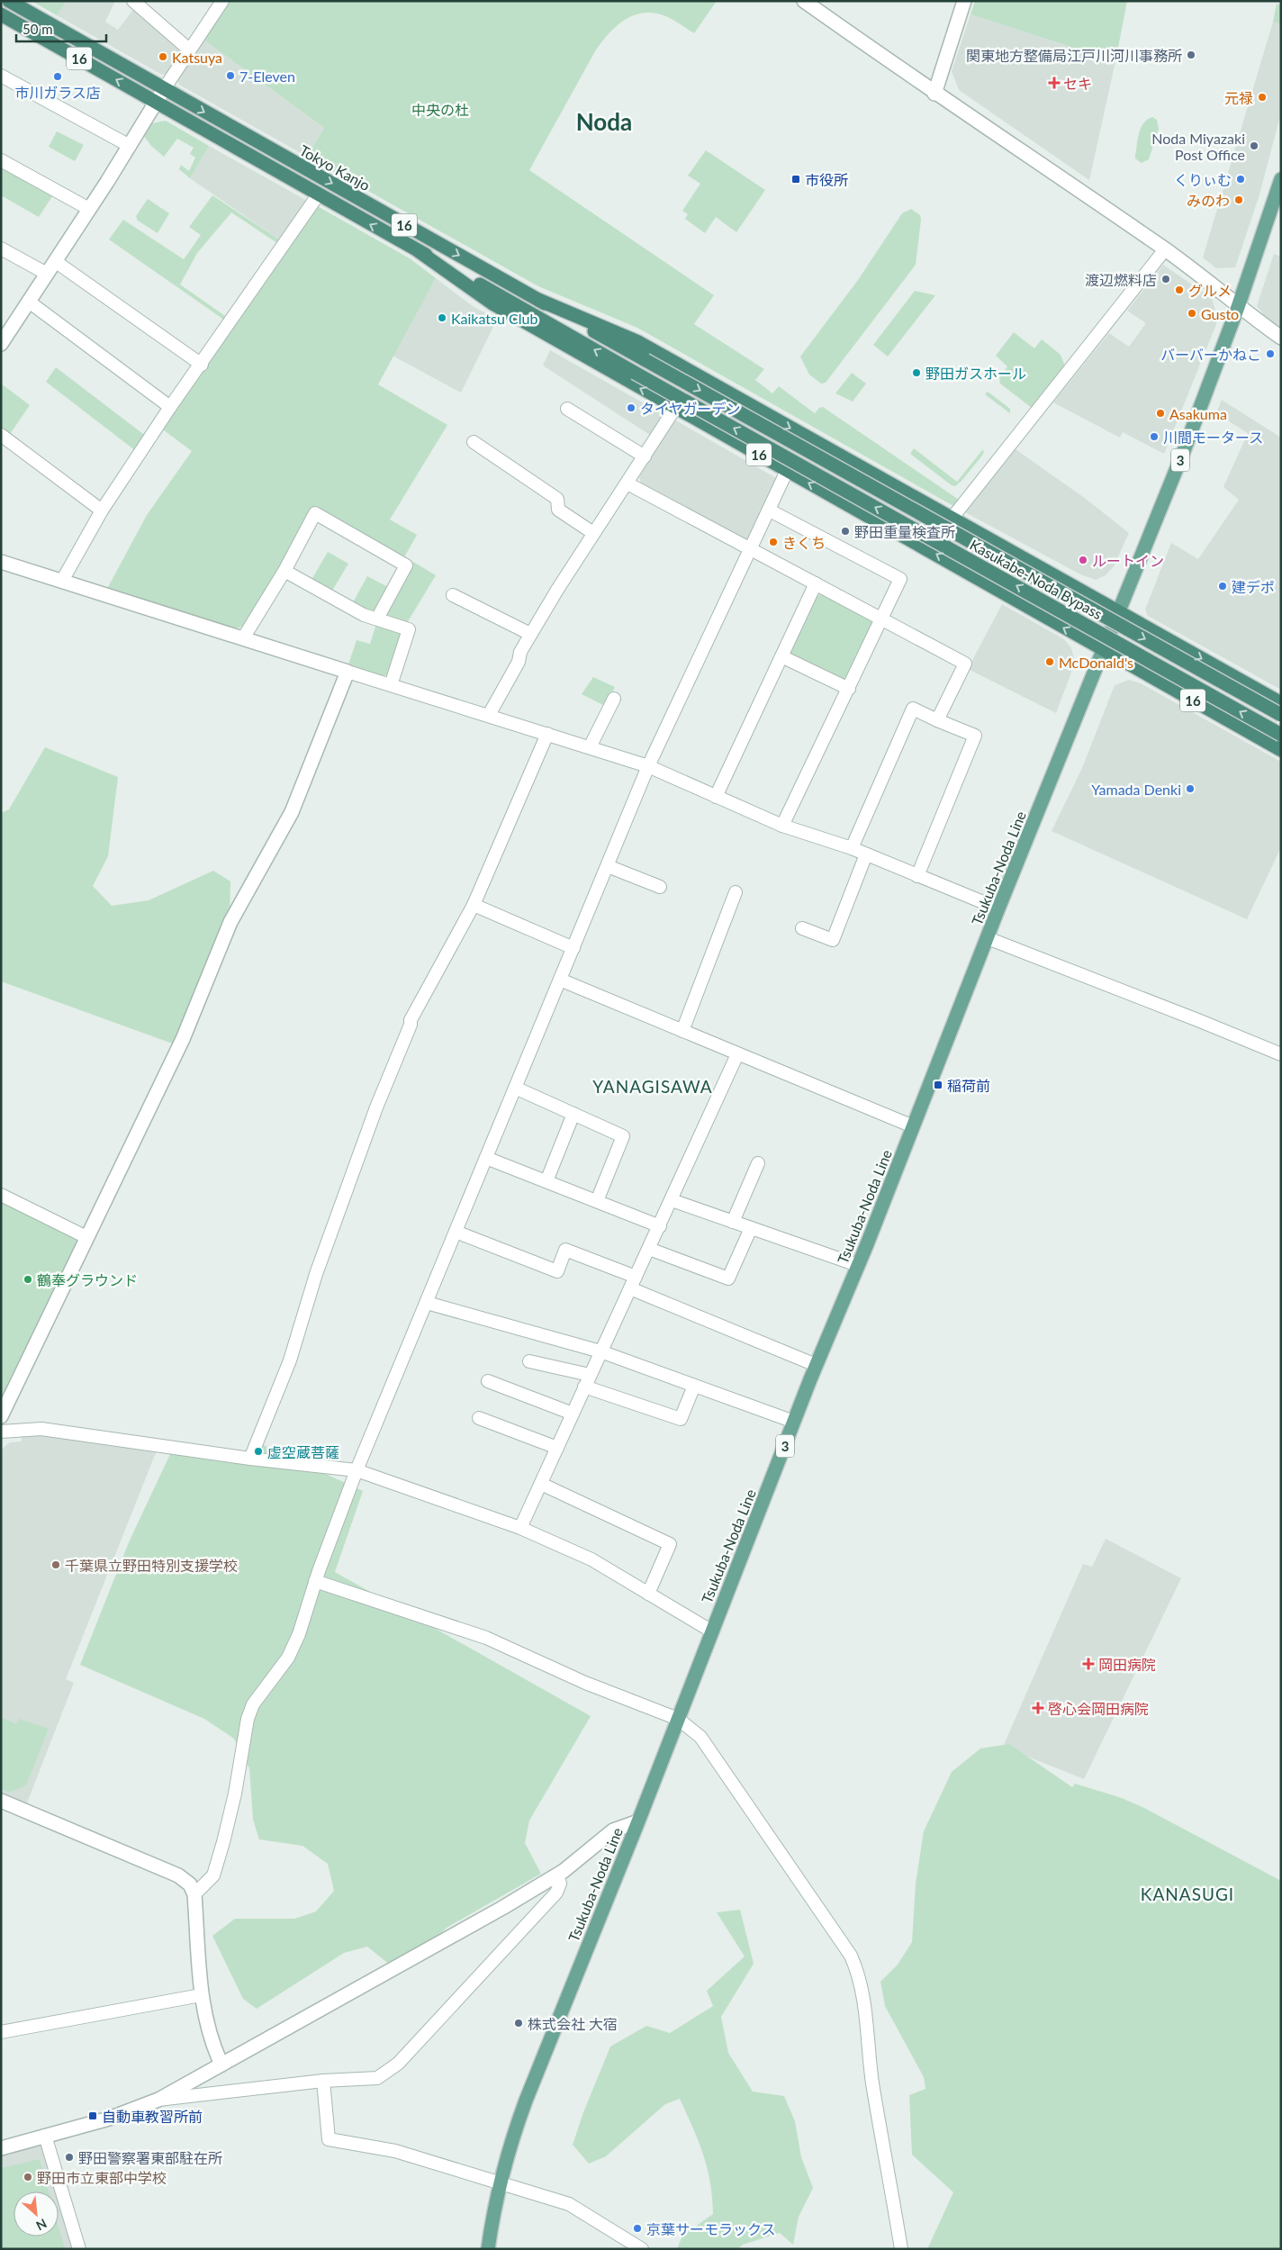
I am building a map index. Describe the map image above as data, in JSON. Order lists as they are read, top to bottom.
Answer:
{
  "streets": {
    "highway": ["16", "Tokyo Kanjo", "Kasukabe-Noda Bypass"],
    "main road": ["3", "Tsukuba-Noda Line"]
  },
  "crossings": [
    ["16", "Tokyo Kanjo"],
    ["16", "Kasukabe-Noda Bypass"],
    ["16", "Tsukuba-Noda Line"],
    ["Tokyo Kanjo", "Kasukabe-Noda Bypass"]
  ],
  "districts": ["Noda", "YANAGISAWA", "KANASUGI"],
  "parks": ["中央の杜"],
  "places": {
    "other": [
      "関東地方整備局江戸川河川事務所",
      "Katsuya",
      "7-Eleven",
      "市川ガラス店",
      "元禄",
      "Noda Miyazaki Post Office",
      "くりぃむ",
      "みのわ",
      "渡辺燃料店",
      "グルメ",
      "Gusto",
      "Kaikatsu Club",
      "バーバーかねこ",
      "野田ガスホール",
      "タイヤガーデン",
      "Asakuma",
      "川間モータース",
      "野田重量検査所",
      "きくち",
      "ルートイン",
      "建デポ",
      "McDonald's",
      "Yamada Denki",
      "鶴奉グラウンド",
      "虚空蔵菩薩",
      "千葉県立野田特別支援学校",
      "株式会社 大宿",
      "野田警察署東部駐在所",
      "野田市立東部中学校",
      "京葉サーモラックス"
    ],
    "health": ["セキ", "岡田病院", "啓心会岡田病院"],
    "transit": ["市役所", "稲荷前", "自動車教習所前"]
  },
  "scale_bar": "50 m",
  "north": "bottom right"
}
